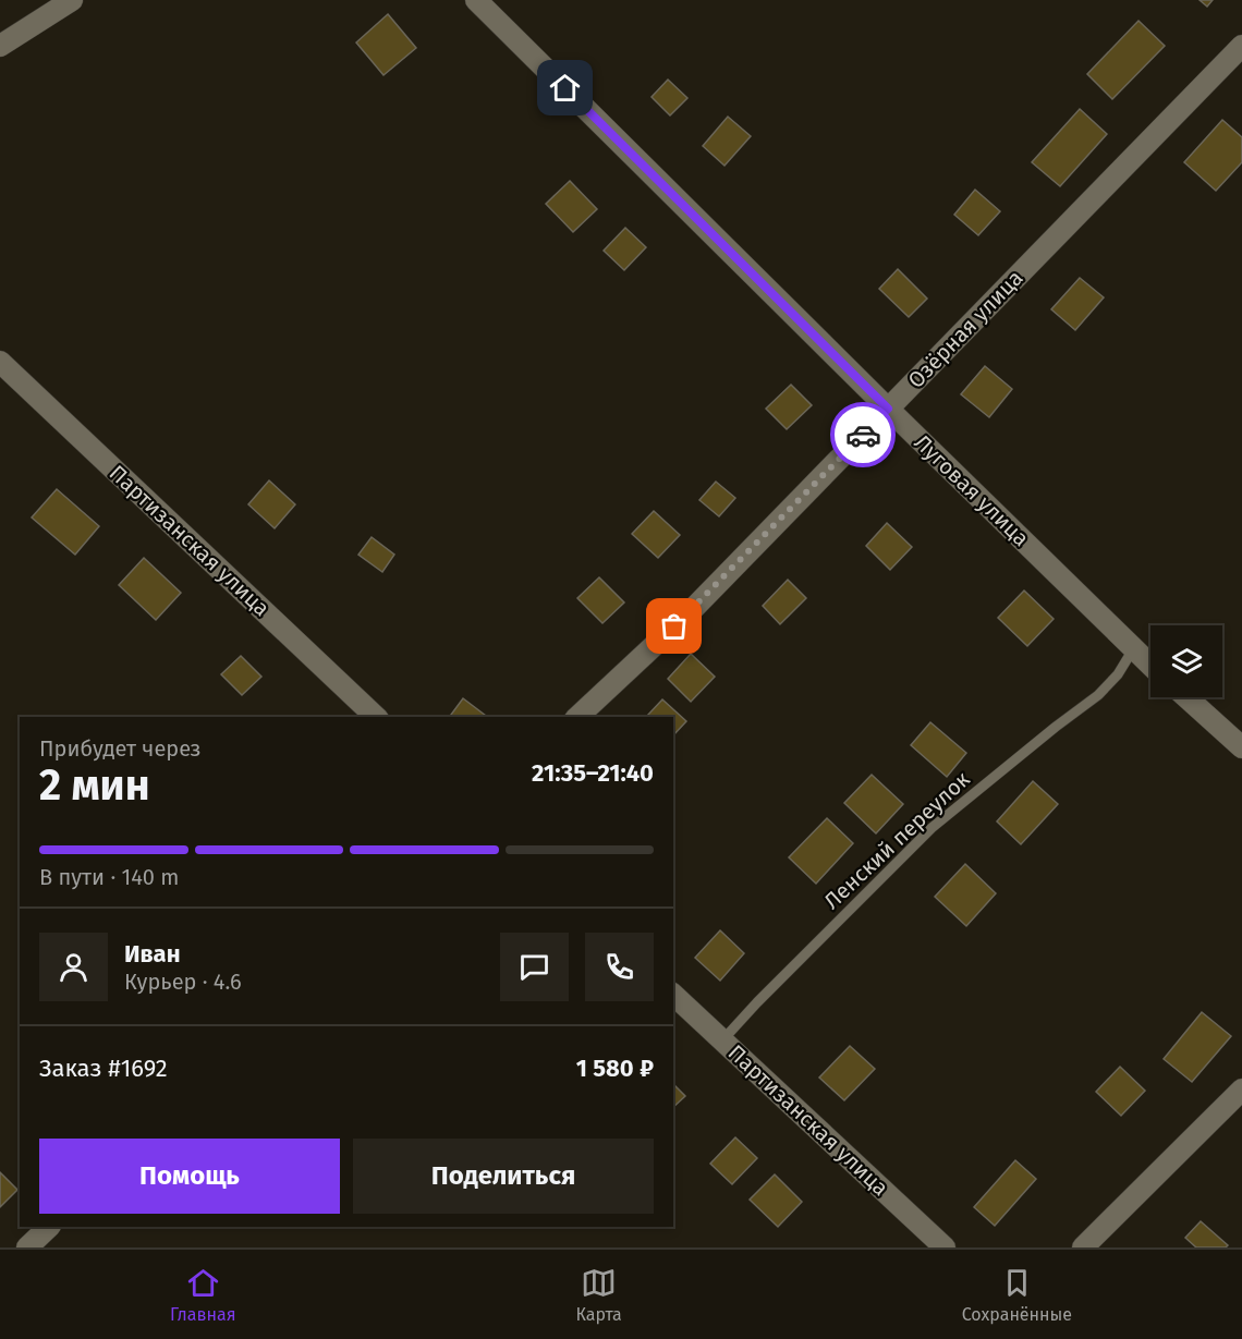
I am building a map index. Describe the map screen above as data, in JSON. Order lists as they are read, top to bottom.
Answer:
{
  "streets": {
    "street": ["Озёрная улица", "Луговая улица", "Партизанская улица"],
    "lane": ["Ленский переулок"]
  },
  "crossings": [
    ["Озёрная улица", "Луговая улица"],
    ["Луговая улица", "Ленский переулок"],
    ["Партизанская улица", "Ленский переулок"]
  ],
  "page": {
    "heading": ["2 мин", "Прибудет через", "21:35–21:40"],
    "panel": [
      "Иван",
      "Курьер · 4.6",
      "Заказ #1692",
      "1 580 ₽"
    ],
    "bar": "В пути · 140 m",
    "buttons": ["Помощь", "Поделиться"],
    "tabs": ["Главная", "Карта", "Сохранённые"]
  }
}
